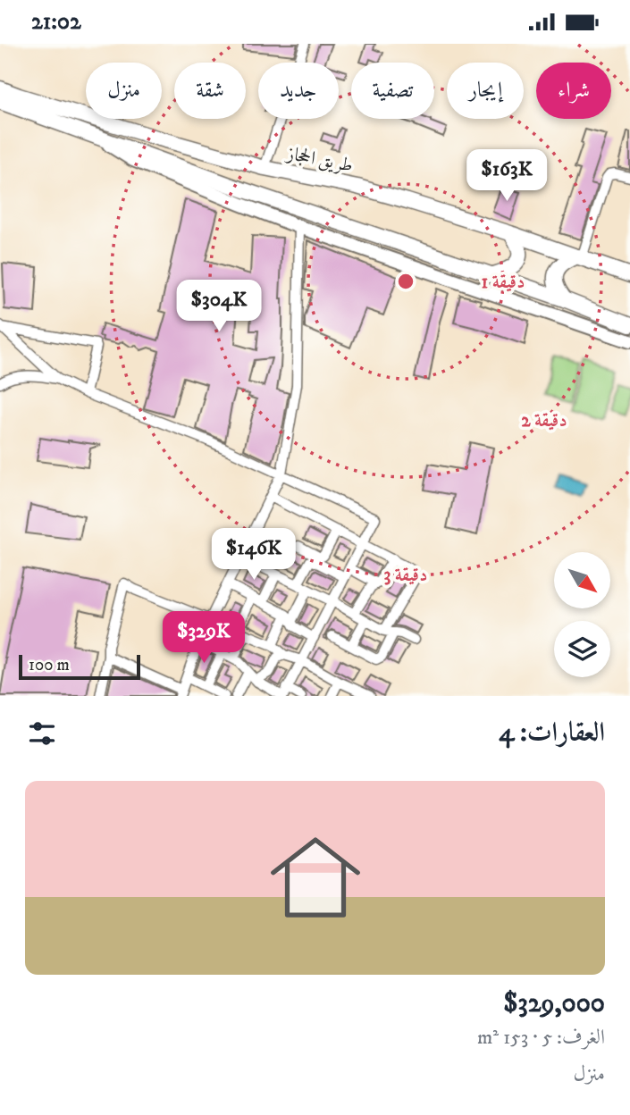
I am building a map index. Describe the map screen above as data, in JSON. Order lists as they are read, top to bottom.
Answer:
{
  "streets": {
    "main road": ["طريق الحجاز"]
  },
  "scale_bar": "100 m",
  "north": "bottom right",
  "page": {
    "status": "21:02",
    "chip": [
      "شراء",
      "إيجار",
      "تصفية",
      "جديد",
      "شقة",
      "منزل"
    ],
    "price": [
      "$163K",
      "$304K",
      "$146K",
      "$329K"
    ],
    "scale": "100 m",
    "heading": "العقارات: 4",
    "list": [
      {
        "name": "$329,000",
        "note": "الغرف: 5 · 153 m² · منزل"
      }
    ]
  },
  "rings": ["1 دقيقة", "2 دقيقة", "3 دقيقة"]
}
